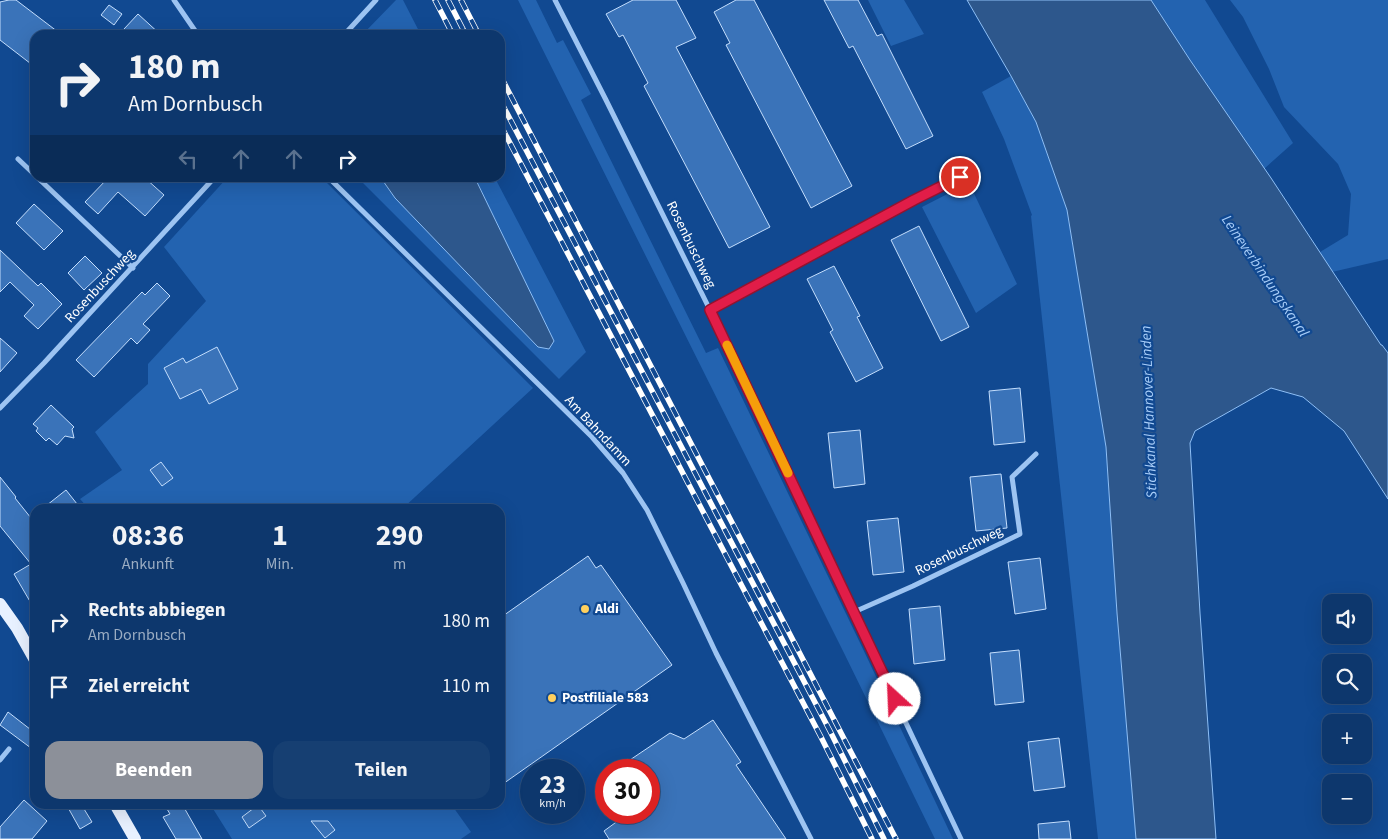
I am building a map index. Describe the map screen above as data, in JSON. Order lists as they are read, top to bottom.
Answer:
{
  "streets": {
    "street": ["Rosenbuschweg", "Am Bahndamm"]
  },
  "water": ["Leineverbindungskanal", "Stichkanal Hannover-Linden"],
  "places": ["Aldi", "Postfiliale 583"],
  "page": {
    "turn": ["180 m", "Am Dornbusch"],
    "eta": [
      "08:36",
      "Ankunft",
      "1",
      "Min.",
      "290",
      "m"
    ],
    "list": [
      {
        "name": "Rechts abbiegen",
        "note": "Am Dornbusch",
        "value": "180 m"
      },
      {
        "name": "Ziel erreicht",
        "value": "110 m"
      }
    ],
    "map_buttons": ["+", "−"],
    "buttons": ["Beenden", "Teilen"],
    "speed": "23 km/h",
    "limit": "30"
  }
}
